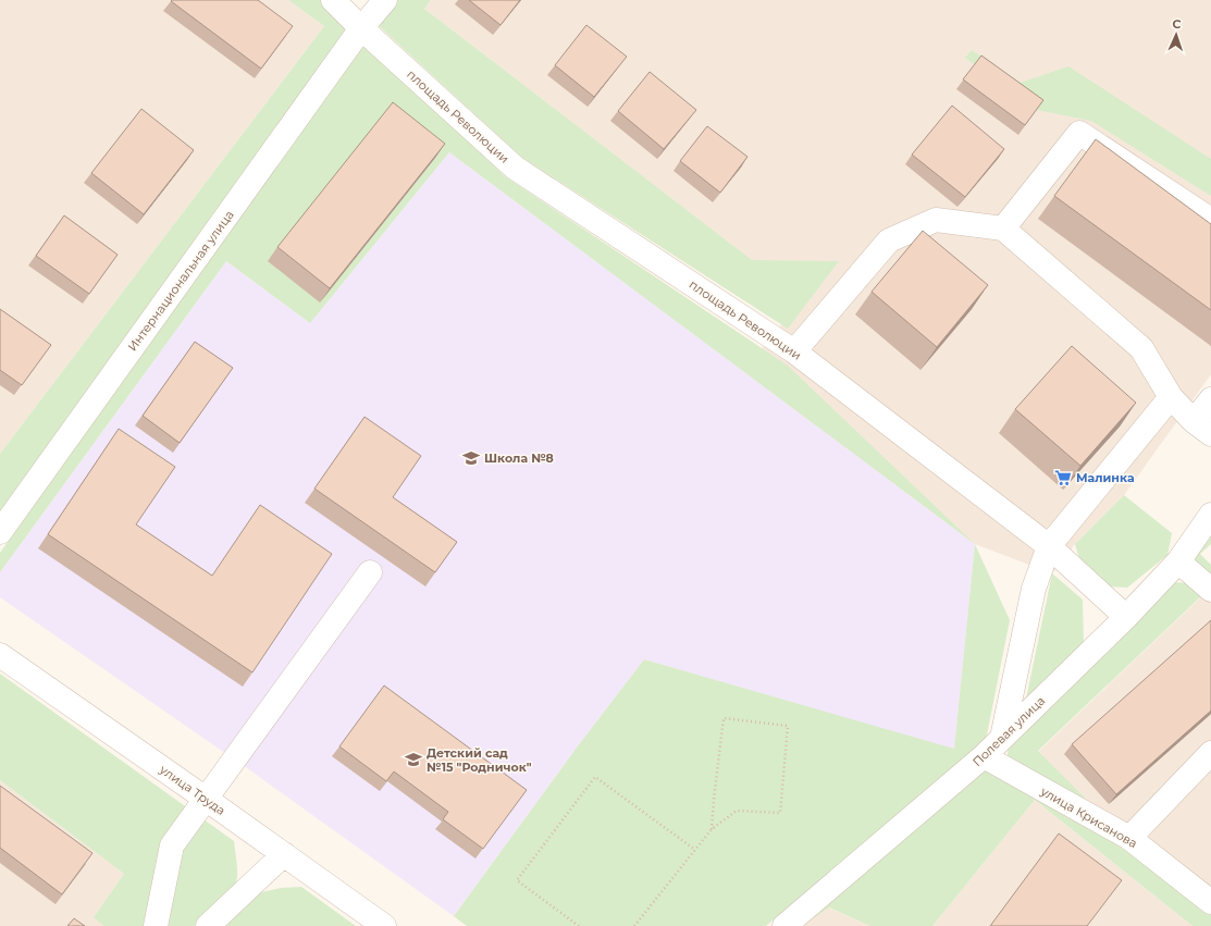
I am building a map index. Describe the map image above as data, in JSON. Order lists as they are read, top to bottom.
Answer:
{
  "streets": {
    "street": [
      "площадь Революции",
      "Интернациональная улица",
      "Полевая улица",
      "улица Труда",
      "улица Крисанова"
    ]
  },
  "crossings": [
    ["площадь Революции", "Интернациональная улица"],
    ["площадь Революции", "Полевая улица"],
    ["Полевая улица", "улица Крисанова"]
  ],
  "places": {
    "school or university": ["Школа №8", "Детский сад №15 \"Родничок\""],
    "supermarket": ["Малинка"]
  },
  "north": "top"
}
